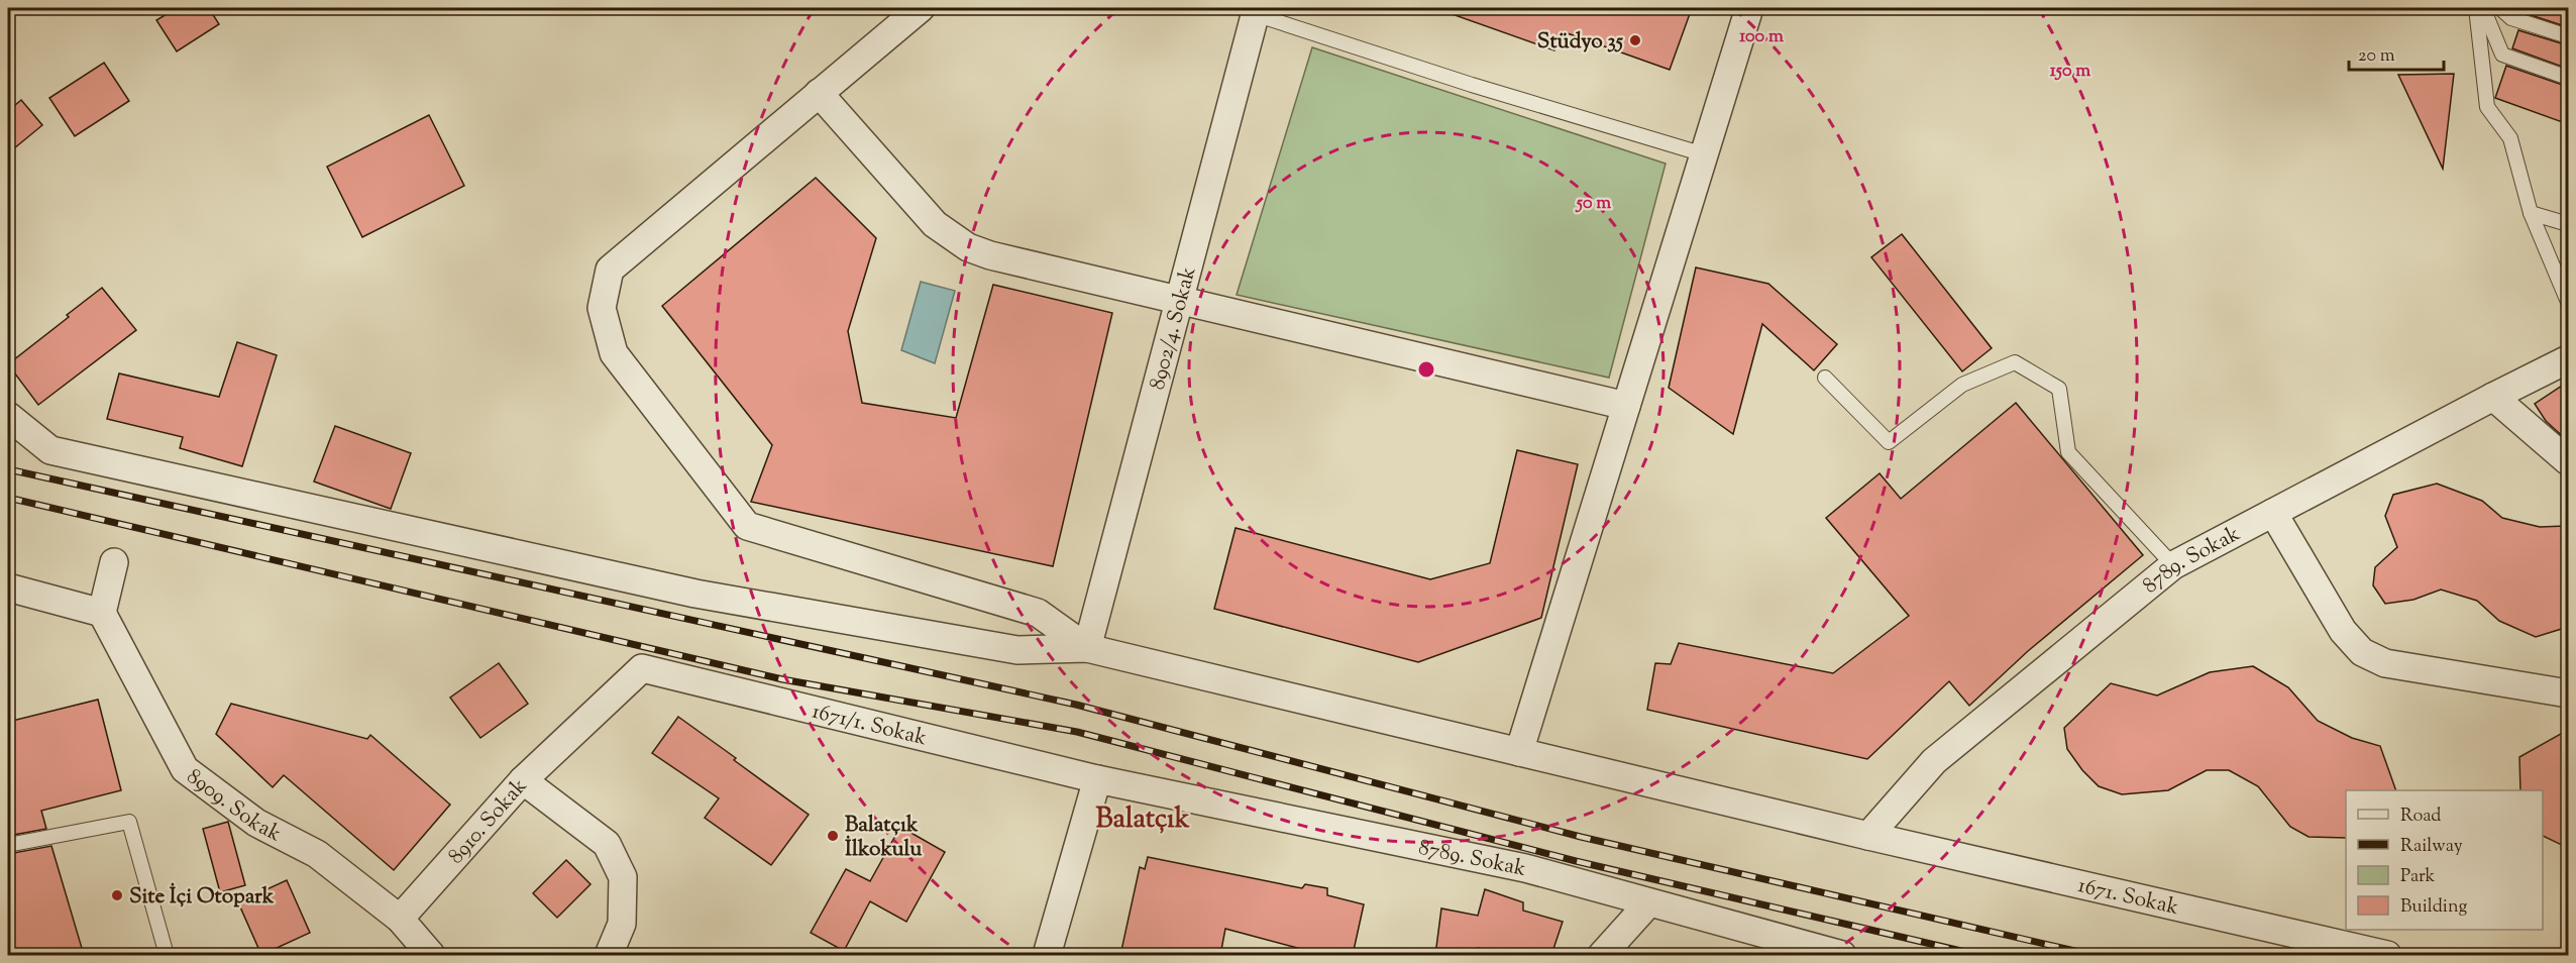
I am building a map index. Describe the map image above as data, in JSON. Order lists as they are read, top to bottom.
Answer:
{
  "streets": {
    "street": [
      "8902/4. Sokak",
      "8789. Sokak",
      "1671/1. Sokak",
      "8909. Sokak",
      "8910. Sokak",
      "1671. Sokak"
    ]
  },
  "crossings": [
    ["8902/4. Sokak", "1671. Sokak"],
    ["8789. Sokak", "1671/1. Sokak"],
    ["8789. Sokak", "1671. Sokak"],
    ["1671/1. Sokak", "8910. Sokak"],
    ["8909. Sokak", "8910. Sokak"]
  ],
  "districts": ["Balatçık"],
  "places": ["Stüdyo 35", "Balatçık İlkokulu", "Site İçi Otopark"],
  "legend": [
    "Road",
    "Railway",
    "Park",
    "Building"
  ],
  "scale_bar": "20 m",
  "rings": ["100 m", "150 m", "50 m"]
}
